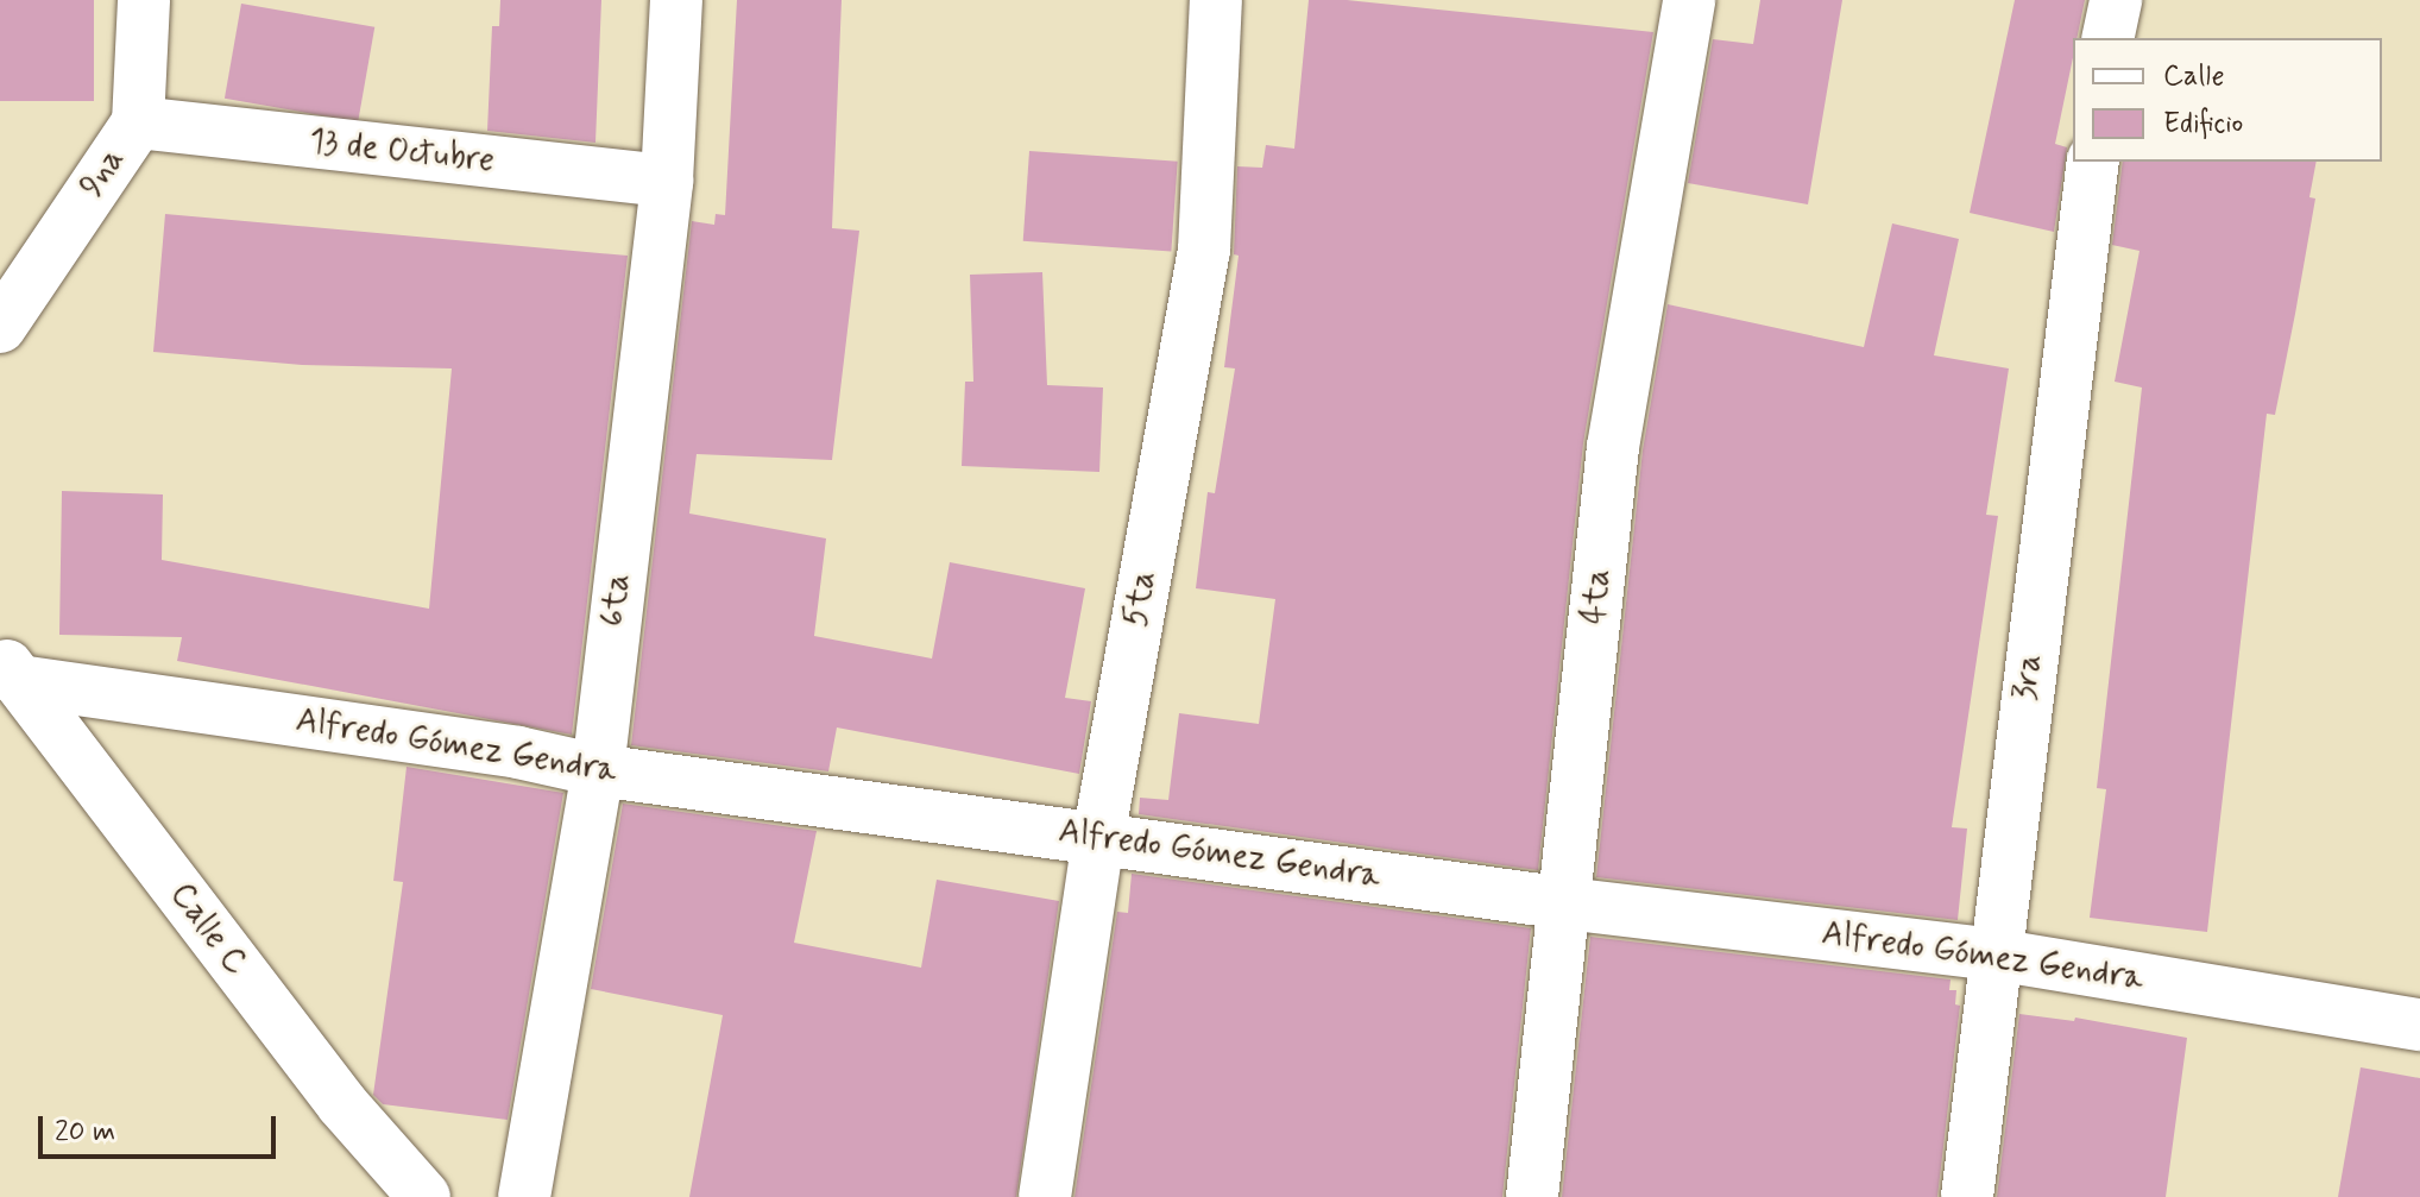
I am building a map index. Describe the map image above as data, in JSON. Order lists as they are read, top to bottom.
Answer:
{
  "streets": {
    "street": [
      "13 de Octubre",
      "9na",
      "4ta",
      "5ta",
      "6ta",
      "3ra",
      "Alfredo Gómez Gendra",
      "Calle C"
    ]
  },
  "crossings": [
    ["13 de Octubre", "9na"],
    ["13 de Octubre", "6ta"],
    ["4ta", "Alfredo Gómez Gendra"],
    ["5ta", "Alfredo Gómez Gendra"],
    ["6ta", "Alfredo Gómez Gendra"],
    ["3ra", "Alfredo Gómez Gendra"],
    ["Alfredo Gómez Gendra", "Calle C"]
  ],
  "legend": ["Calle", "Edificio"],
  "scale_bar": "20 m"
}
